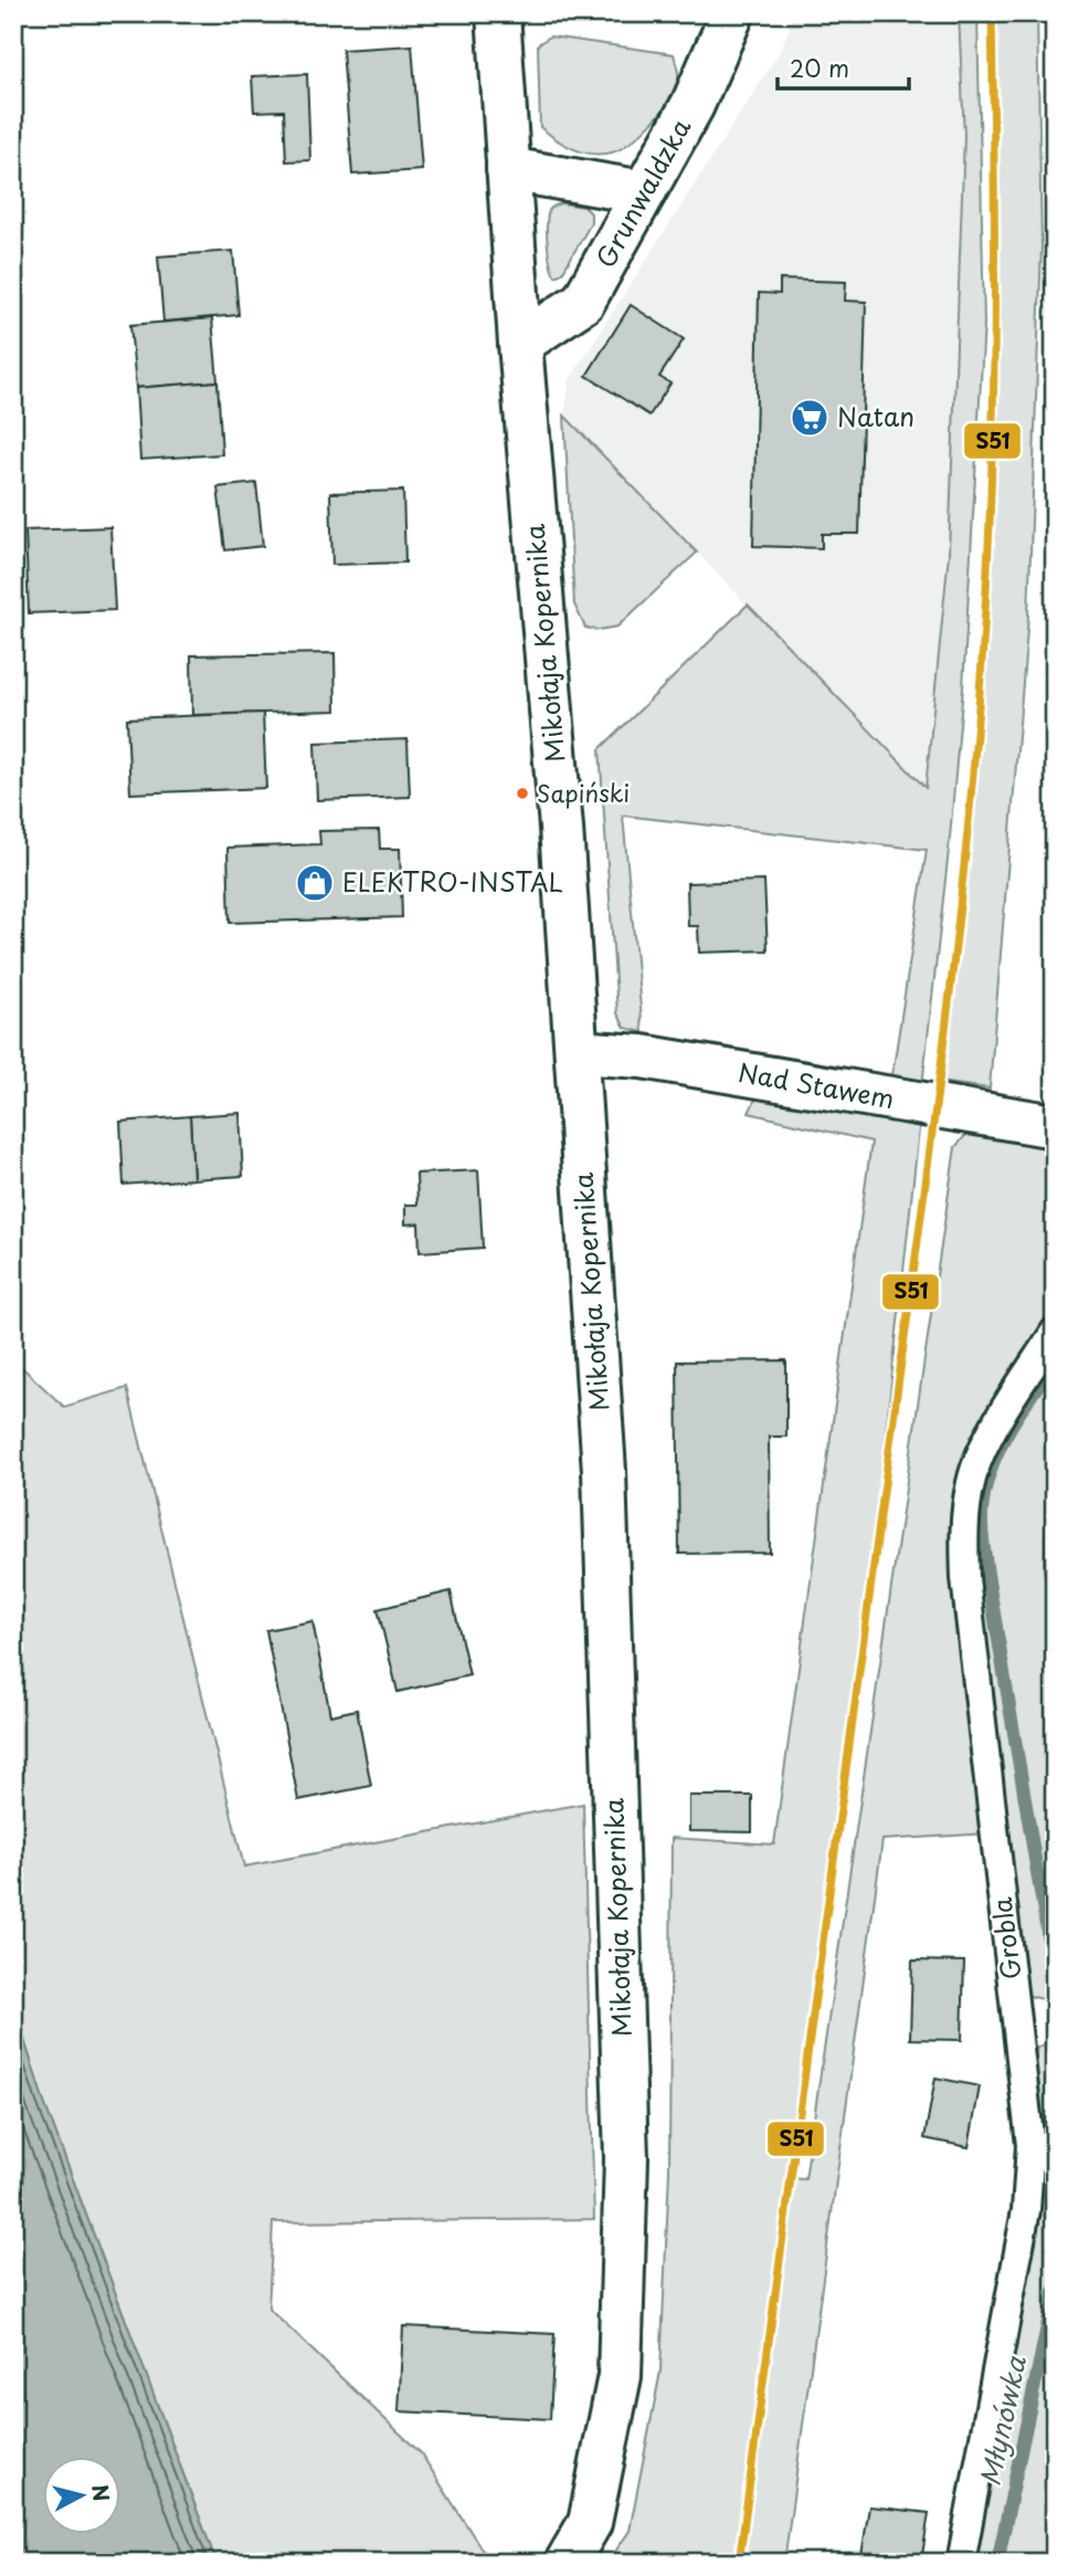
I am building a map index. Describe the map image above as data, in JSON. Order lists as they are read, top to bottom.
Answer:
{
  "streets": {
    "main road": ["Grunwaldzka", "Mikołaja Kopernika", "Nad Stawem"],
    "lane": ["Grobla"]
  },
  "crossings": [
    ["Grunwaldzka", "Mikołaja Kopernika"],
    ["Mikołaja Kopernika", "Nad Stawem"]
  ],
  "water": ["Młynówka"],
  "places": {
    "supermarket": ["Natan"],
    "other": ["Sapiński"],
    "shop": ["ELEKTRO-INSTAL"]
  },
  "lines": ["transit line S51"],
  "scale_bar": "20 m",
  "north": "right"
}
